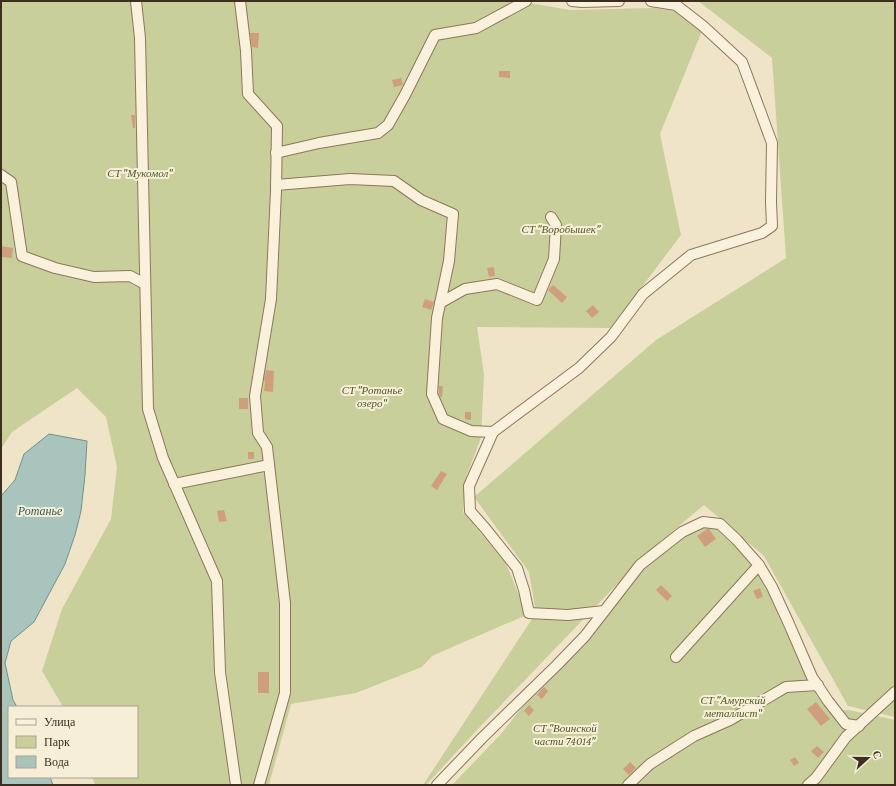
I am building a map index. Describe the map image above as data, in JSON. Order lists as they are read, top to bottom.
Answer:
{
  "water": ["Ротанье"],
  "parks": [
    "СТ \"Мукомол\"",
    "СТ \"Воробышек\"",
    "СТ \"Ротанье озеро\"",
    "СТ \"Амурский металлист\"",
    "СТ \"Воинской части 74014\""
  ],
  "legend": ["Улица", "Парк", "Вода"],
  "north": "right"
}
